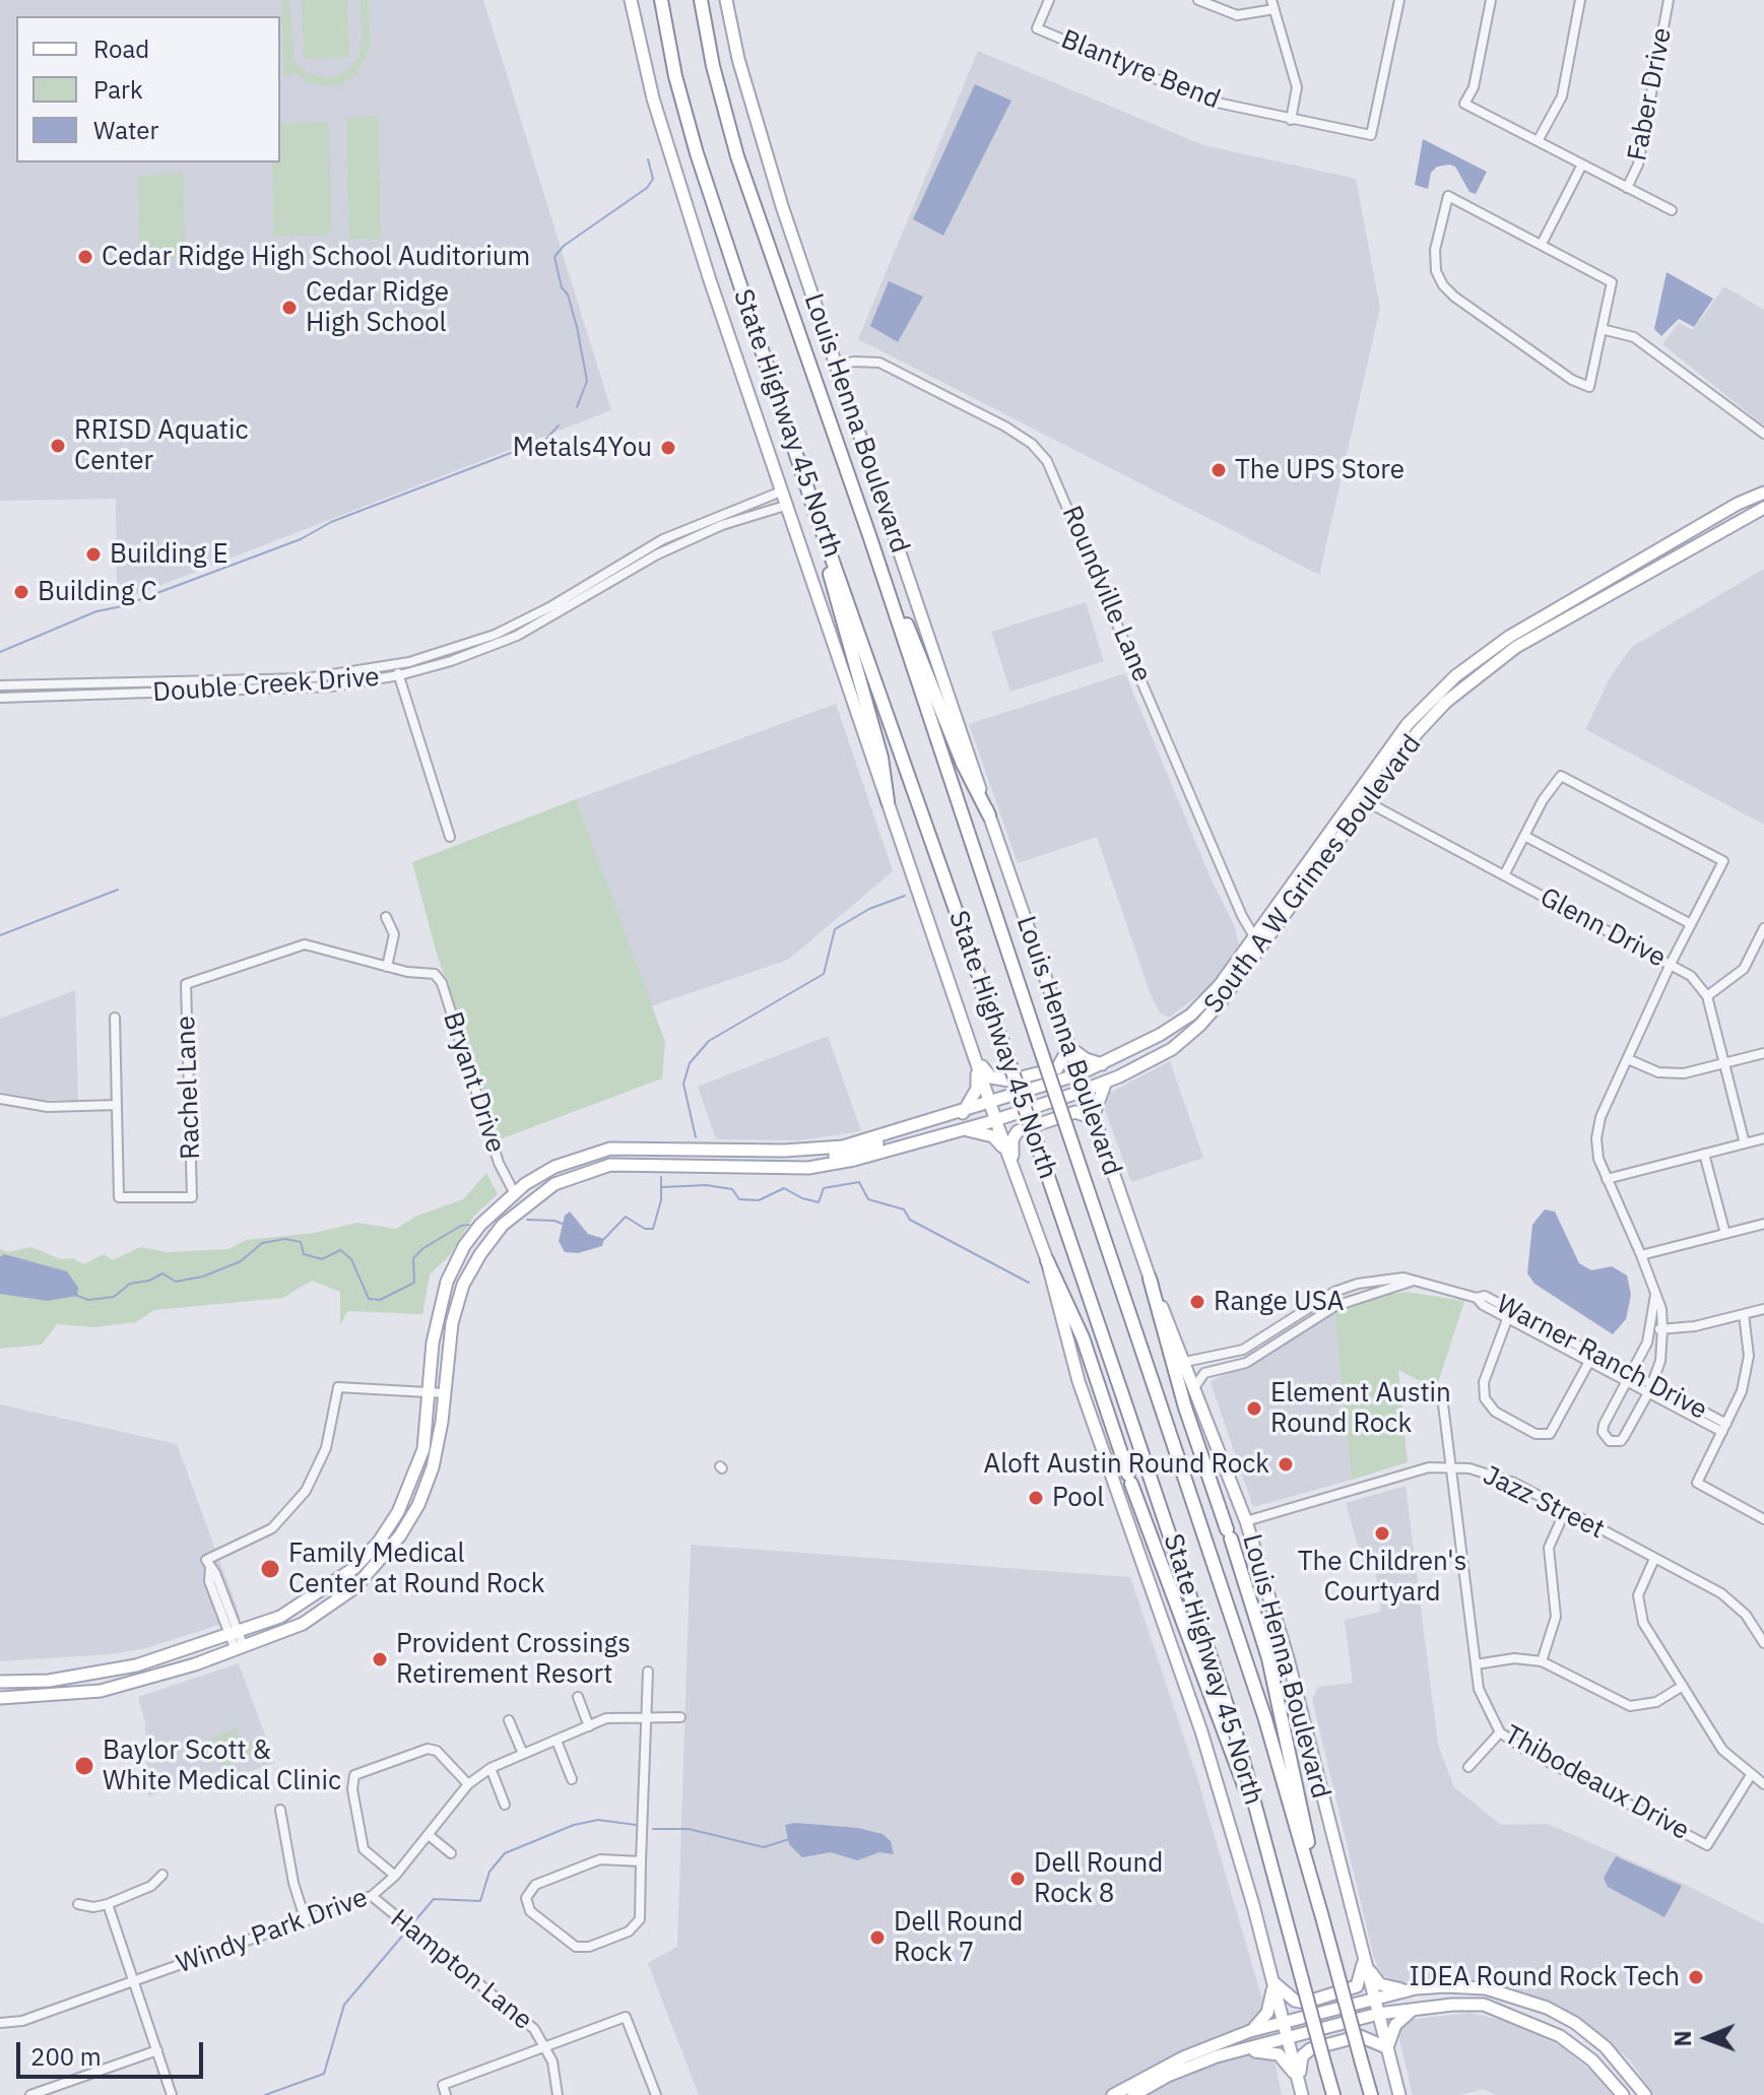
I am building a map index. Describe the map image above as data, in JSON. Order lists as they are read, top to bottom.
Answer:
{
  "streets": {
    "highway": ["State Highway 45 North"],
    "main road": ["Louis Henna Boulevard", "South A W Grimes Boulevard"],
    "street": [
      "Blantyre Bend",
      "Faber Drive",
      "Roundville Lane",
      "Double Creek Drive",
      "Glenn Drive",
      "Bryant Drive",
      "Rachel Lane",
      "Warner Ranch Drive",
      "Jazz Street",
      "Thibodeaux Drive",
      "Windy Park Drive",
      "Hampton Lane"
    ]
  },
  "crossings": [
    ["Louis Henna Boulevard", "Roundville Lane"],
    ["Louis Henna Boulevard", "South A W Grimes Boulevard"],
    ["Louis Henna Boulevard", "Warner Ranch Drive"],
    ["Louis Henna Boulevard", "Jazz Street"],
    ["Roundville Lane", "South A W Grimes Boulevard"],
    ["South A W Grimes Boulevard", "Glenn Drive"],
    ["South A W Grimes Boulevard", "Bryant Drive"],
    ["Bryant Drive", "Rachel Lane"],
    ["Jazz Street", "Thibodeaux Drive"],
    ["Windy Park Drive", "Hampton Lane"]
  ],
  "places": [
    "Cedar Ridge High School Auditorium",
    "Cedar Ridge High School",
    "RRISD Aquatic Center",
    "Metals4You",
    "The UPS Store",
    "Building E",
    "Building C",
    "Range USA",
    "Element Austin Round Rock",
    "Aloft Austin Round Rock",
    "Pool",
    "The Children's Courtyard",
    "Family Medical Center at Round Rock",
    "Provident Crossings Retirement Resort",
    "Baylor Scott & White Medical Clinic",
    "Dell Round Rock 8",
    "Dell Round Rock 7",
    "IDEA Round Rock Tech"
  ],
  "legend": ["Road", "Park", "Water"],
  "scale_bar": "200 m",
  "north": "left"
}
